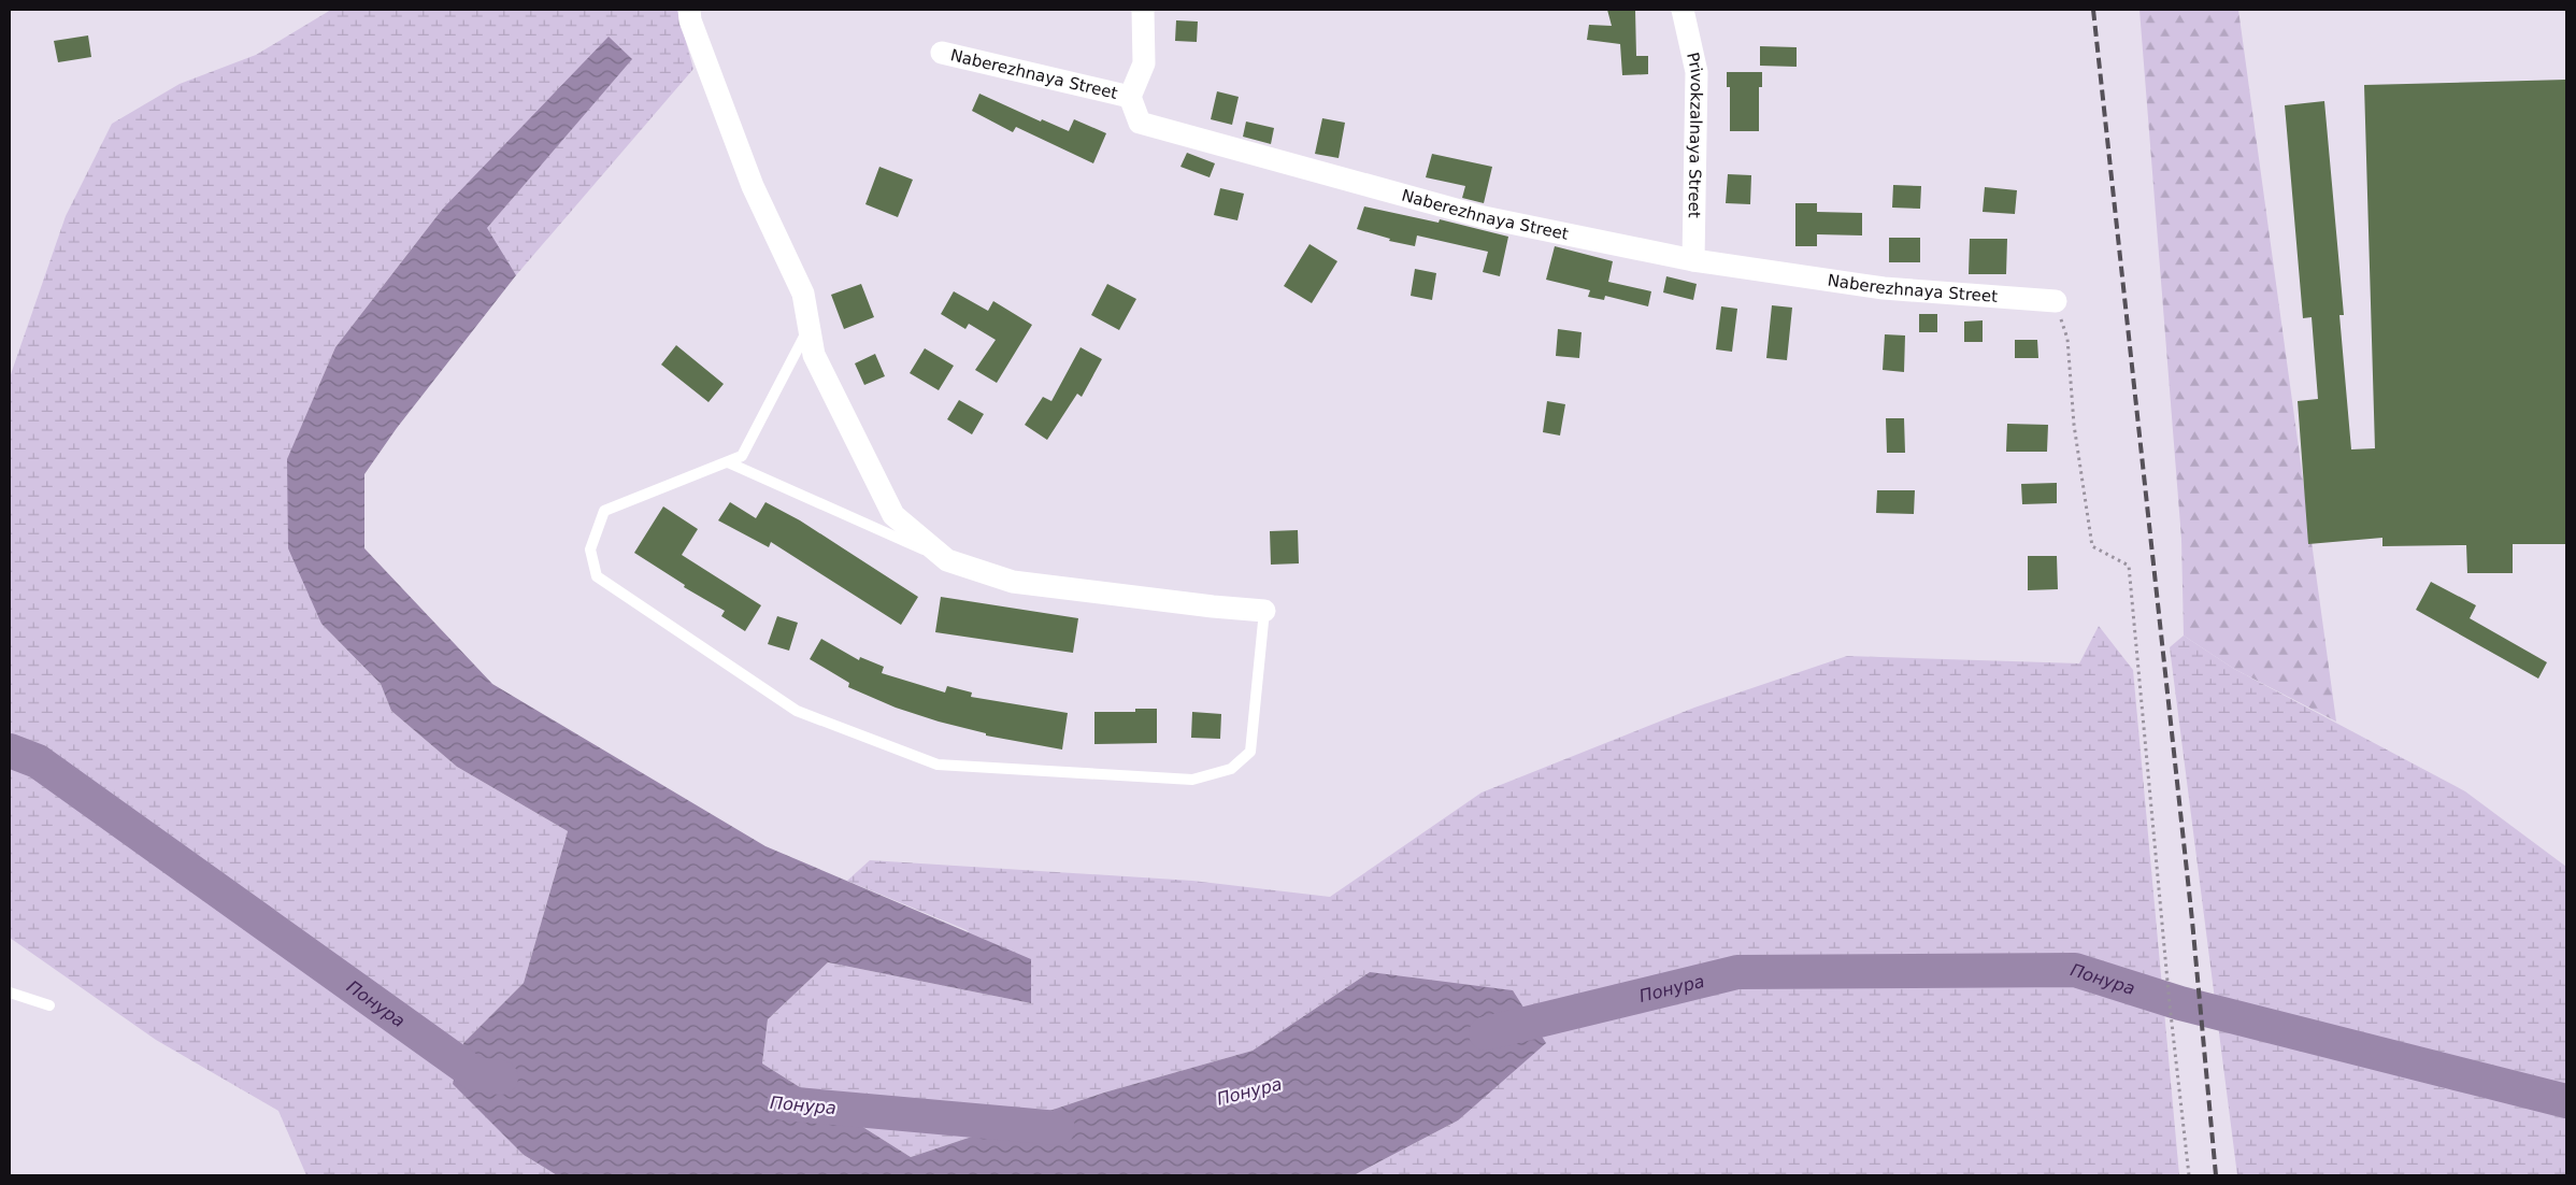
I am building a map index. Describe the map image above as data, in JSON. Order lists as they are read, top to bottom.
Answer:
{
  "streets": {
    "street": ["Naberezhnaya Street", "Privokzalnaya Street"]
  },
  "crossings": [
    ["Naberezhnaya Street", "Privokzalnaya Street"]
  ],
  "water": ["Понура"]
}
